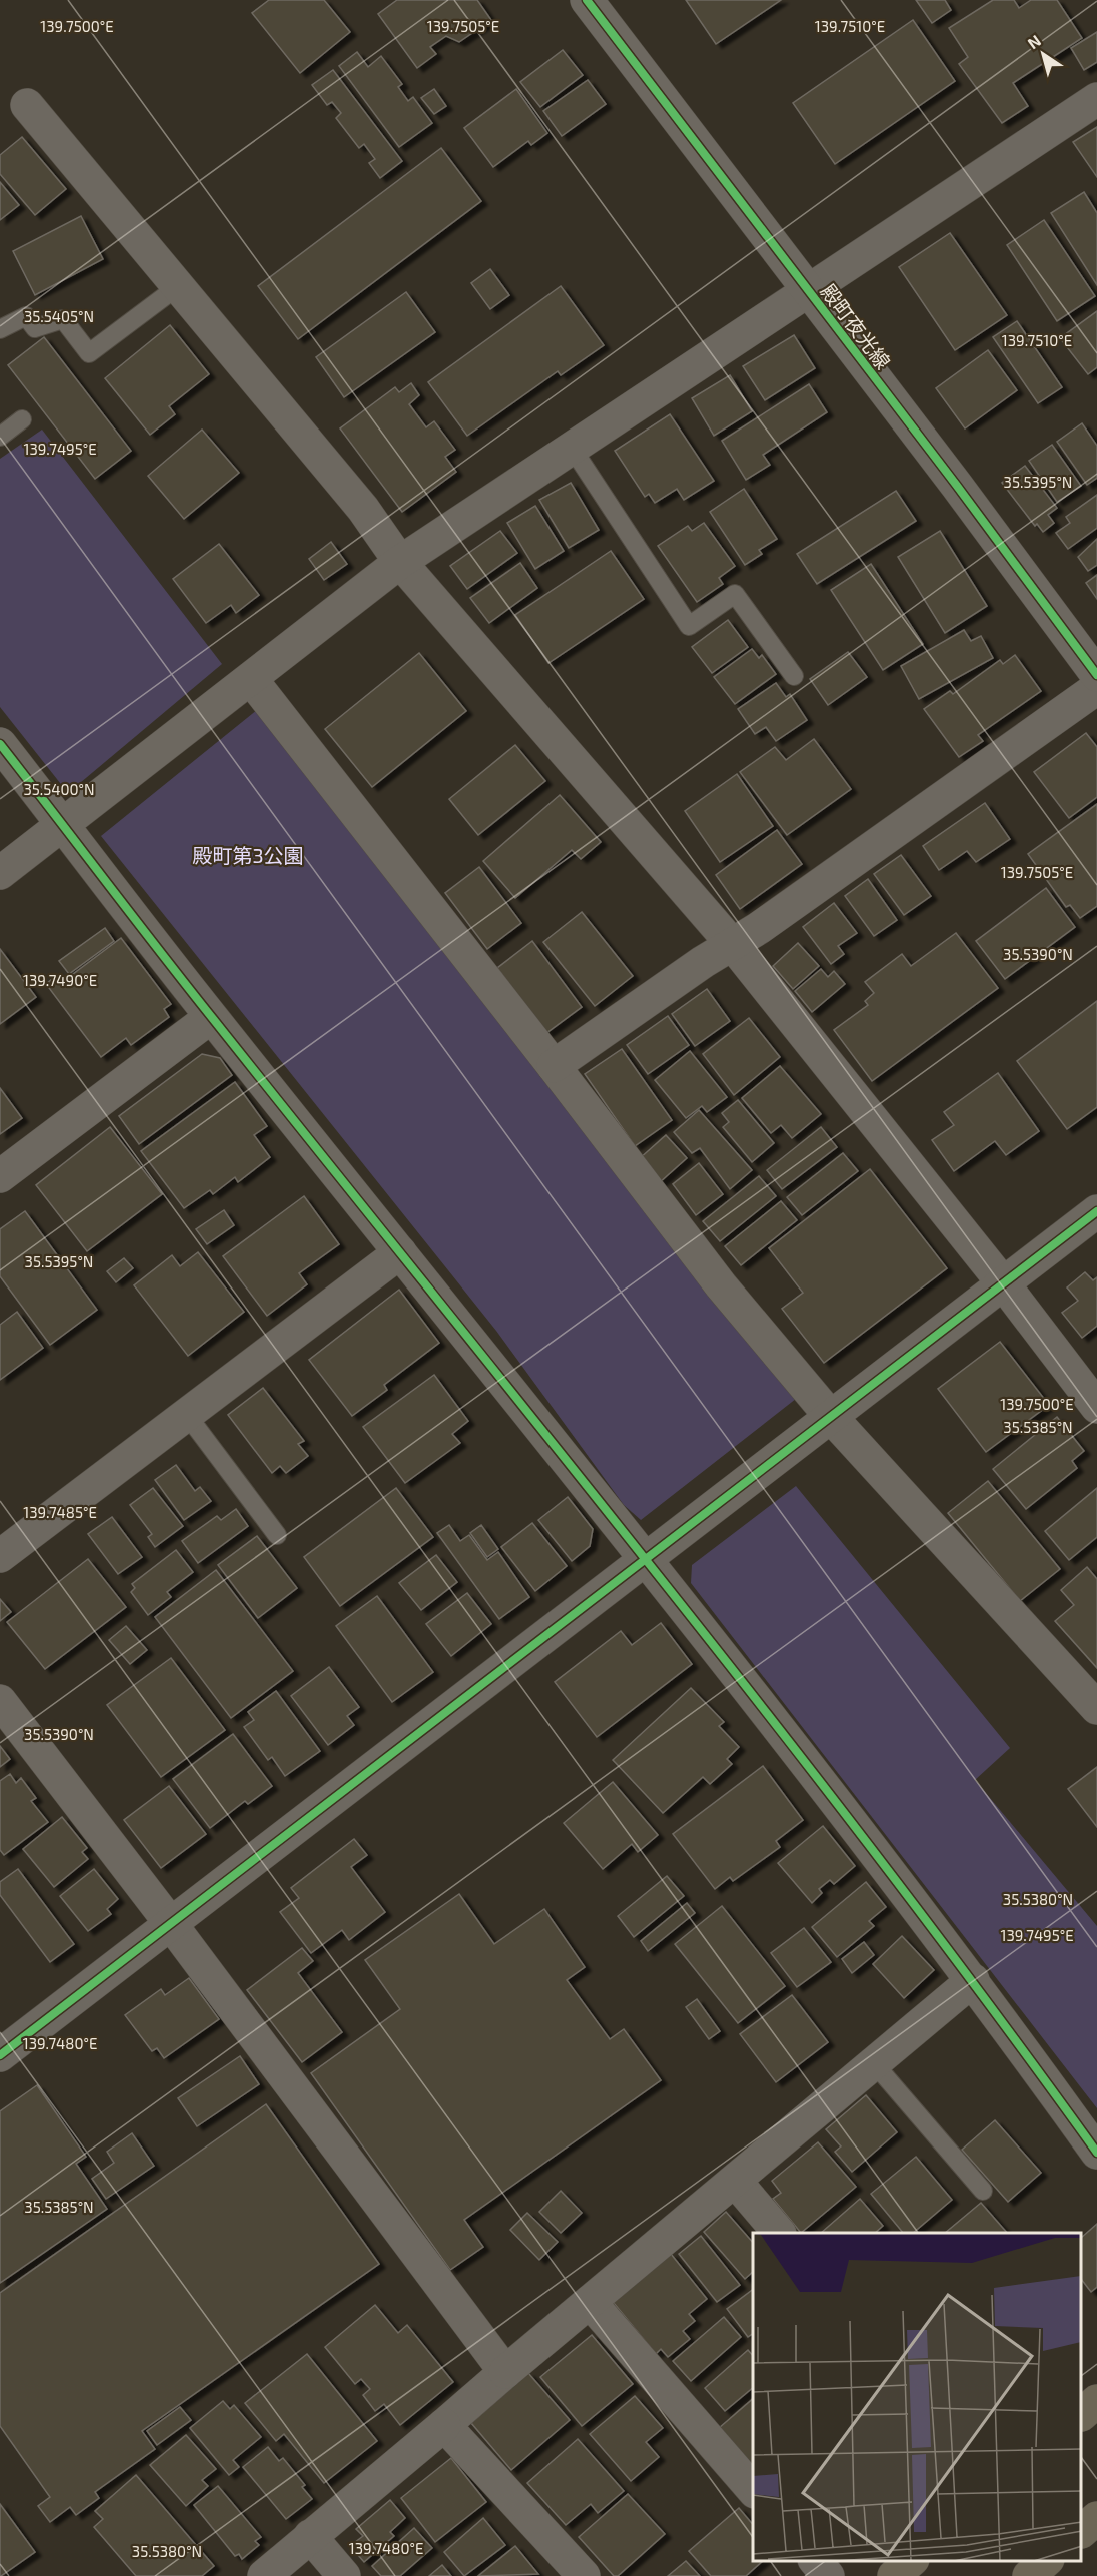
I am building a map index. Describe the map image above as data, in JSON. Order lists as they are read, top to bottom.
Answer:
{
  "streets": {
    "street": ["殿町夜光線"]
  },
  "parks": ["殿町第3公園"],
  "north": "top left",
  "coordinates": [
    "139.7500°E",
    "139.7505°E",
    "139.7510°E",
    "35.5405°N",
    "139.7495°E",
    "35.5395°N",
    "35.5400°N",
    "35.5390°N",
    "139.7490°E",
    "35.5385°N",
    "139.7485°E",
    "35.5380°N",
    "139.7480°E"
  ]
}
